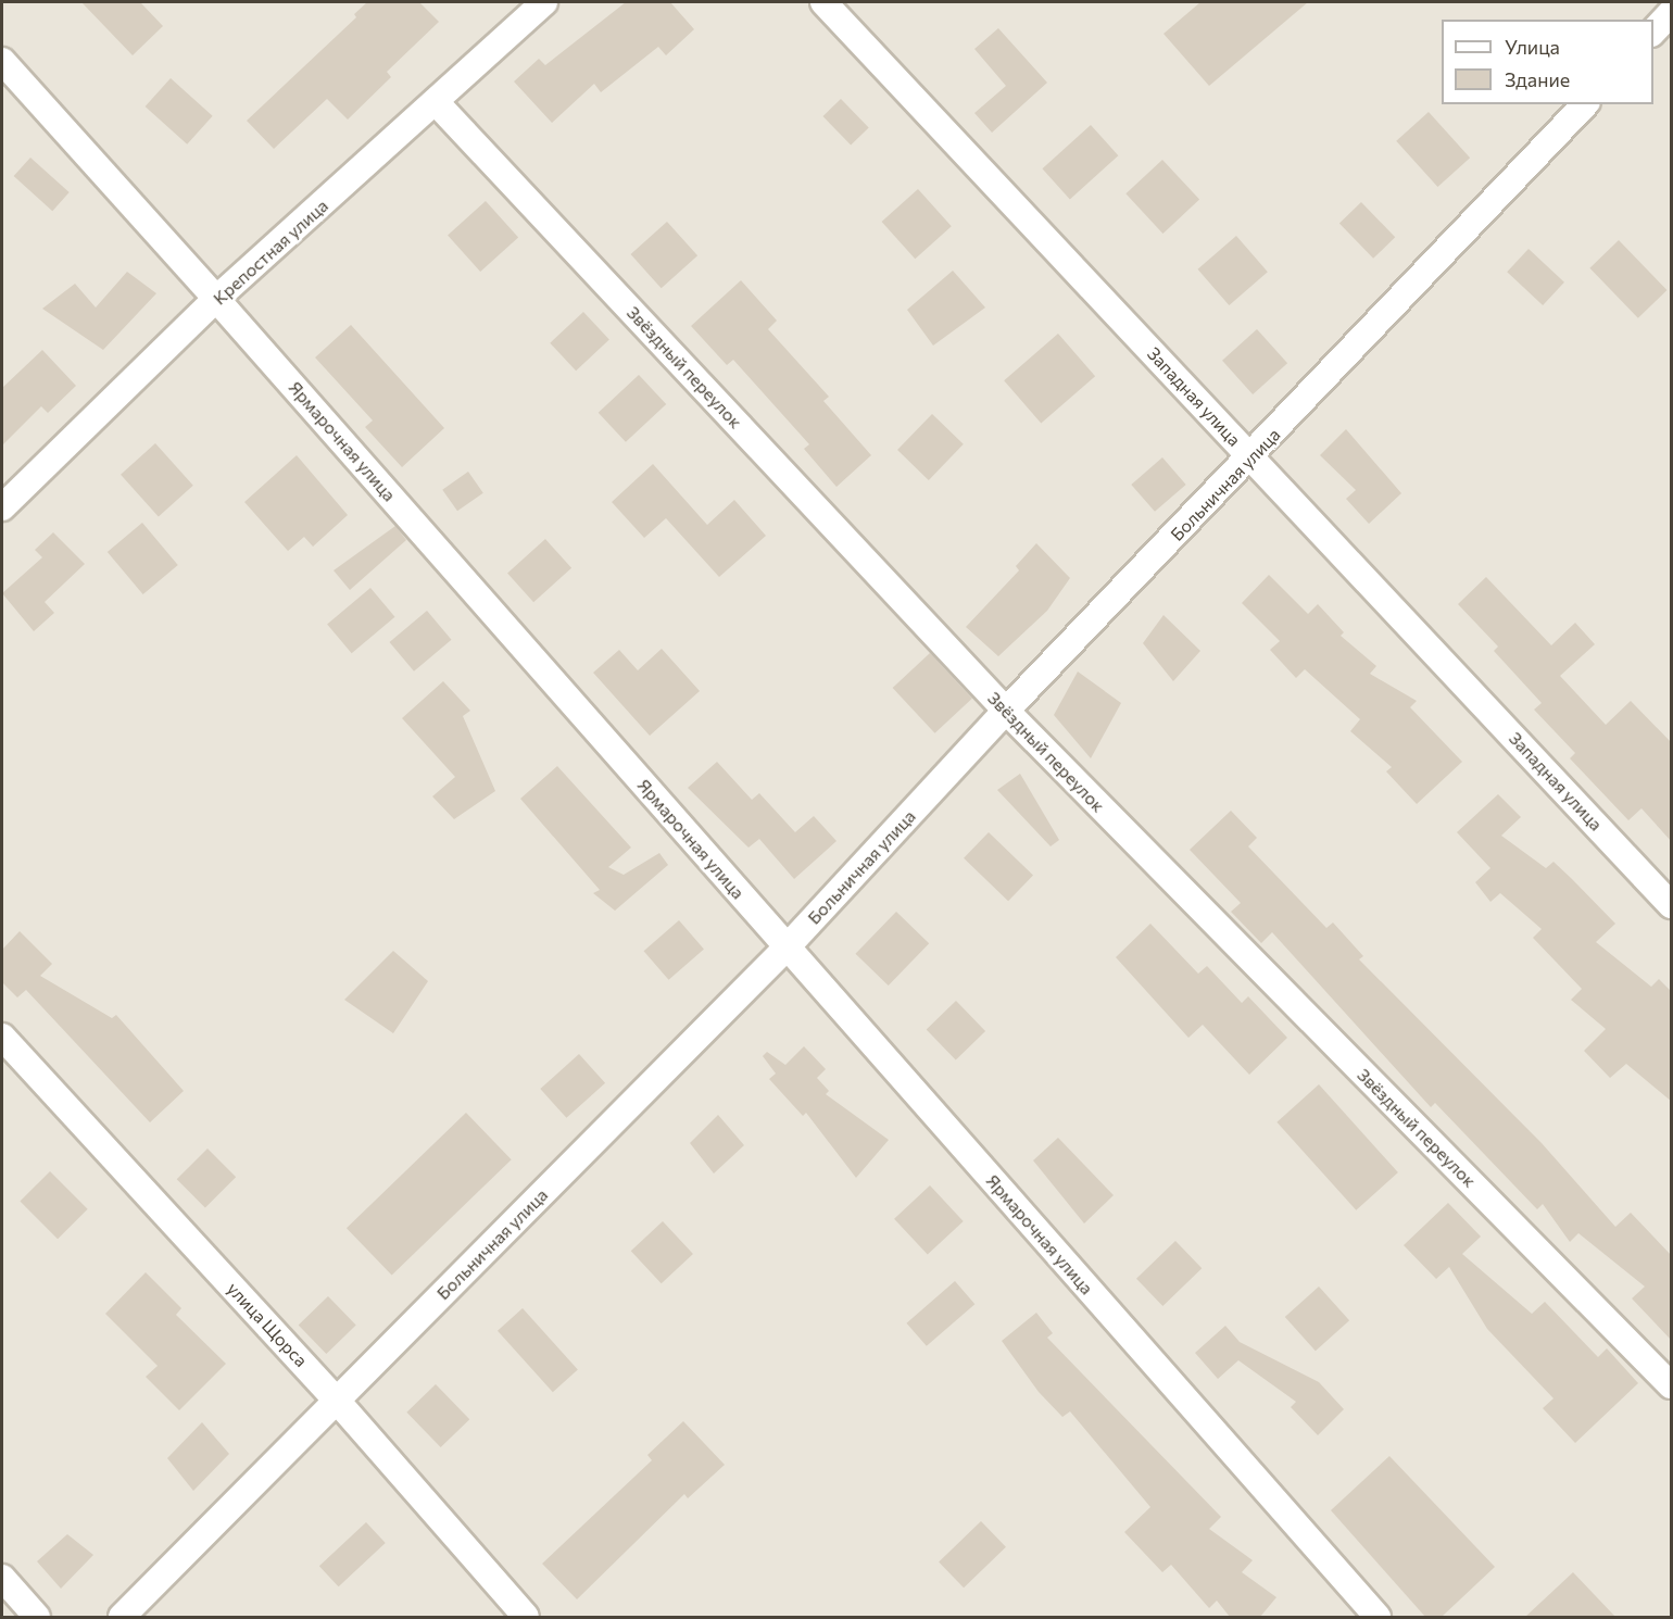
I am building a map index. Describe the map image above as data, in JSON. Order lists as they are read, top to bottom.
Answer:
{
  "streets": {
    "street": [
      "Крепостная улица",
      "Звёздный переулок",
      "Западная улица",
      "Ярмарочная улица",
      "Больничная улица",
      "улица Щорса"
    ]
  },
  "crossings": [
    ["Крепостная улица", "Звёздный переулок"],
    ["Крепостная улица", "Ярмарочная улица"],
    ["Звёздный переулок", "Больничная улица"],
    ["Западная улица", "Больничная улица"],
    ["Ярмарочная улица", "Больничная улица"],
    ["Больничная улица", "улица Щорса"]
  ],
  "legend": ["Улица", "Здание"]
}
